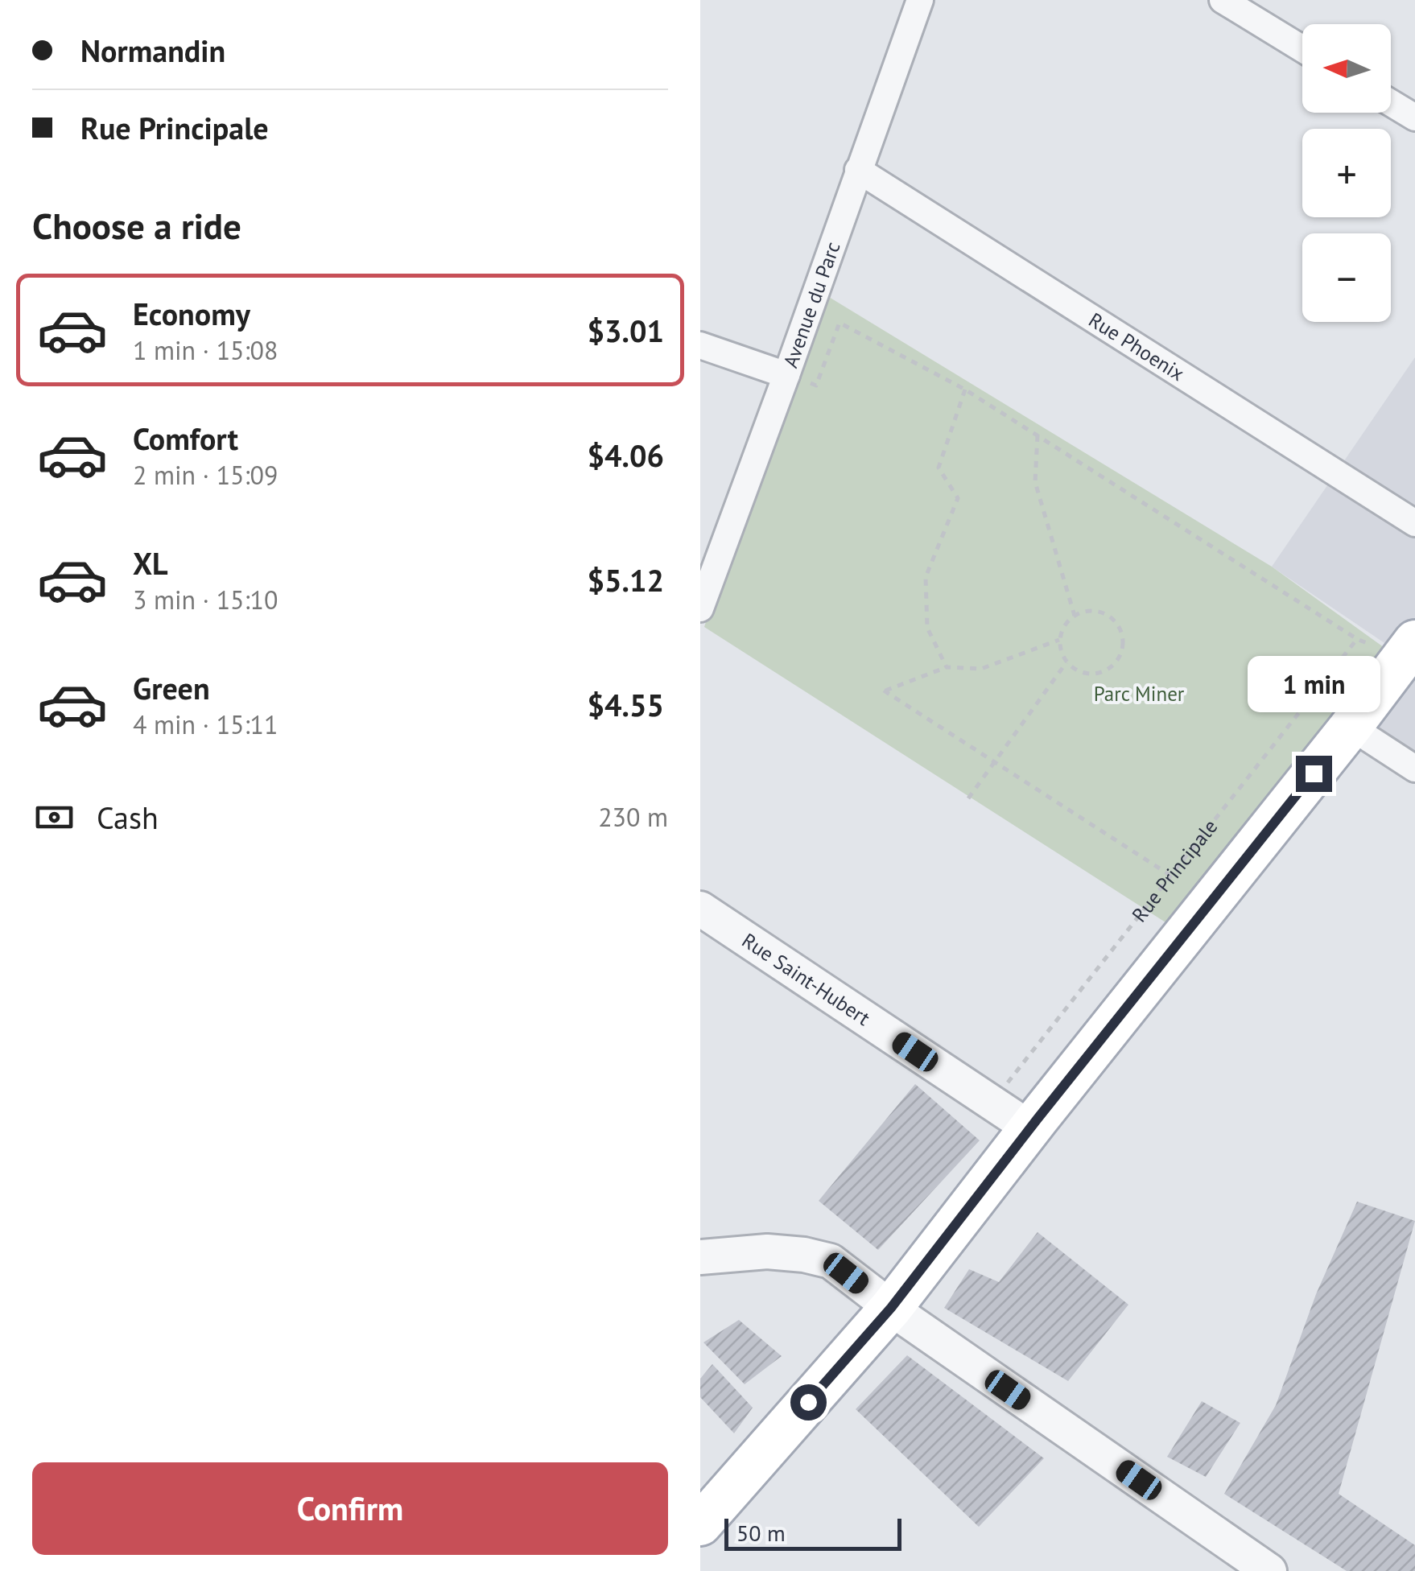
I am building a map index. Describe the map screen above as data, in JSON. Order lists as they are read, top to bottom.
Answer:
{
  "streets": {
    "street": ["Avenue du Parc", "Rue Phoenix", "Rue Saint-Hubert"],
    "path": ["Rue Principale"]
  },
  "crossings": [
    ["Avenue du Parc", "Rue Phoenix"],
    ["Rue Principale", "Rue Saint-Hubert"]
  ],
  "parks": ["Parc Miner"],
  "scale_bar": "50 m",
  "north": "left",
  "page": {
    "banner": ["Normandin", "Rue Principale"],
    "map_buttons": ["+", "−"],
    "heading": "Choose a ride",
    "list": [
      {
        "name": "Economy",
        "note": "1 min · 15:08",
        "value": "$3.01"
      },
      {
        "name": "Comfort",
        "note": "2 min · 15:09",
        "value": "$4.06"
      },
      {
        "name": "XL",
        "note": "3 min · 15:10",
        "value": "$5.12"
      },
      {
        "name": "Green",
        "note": "4 min · 15:11",
        "value": "$4.55"
      }
    ],
    "bubble": "1 min",
    "pay": ["Cash", "230 m"],
    "buttons": "Confirm",
    "scale": "50 m"
  }
}
